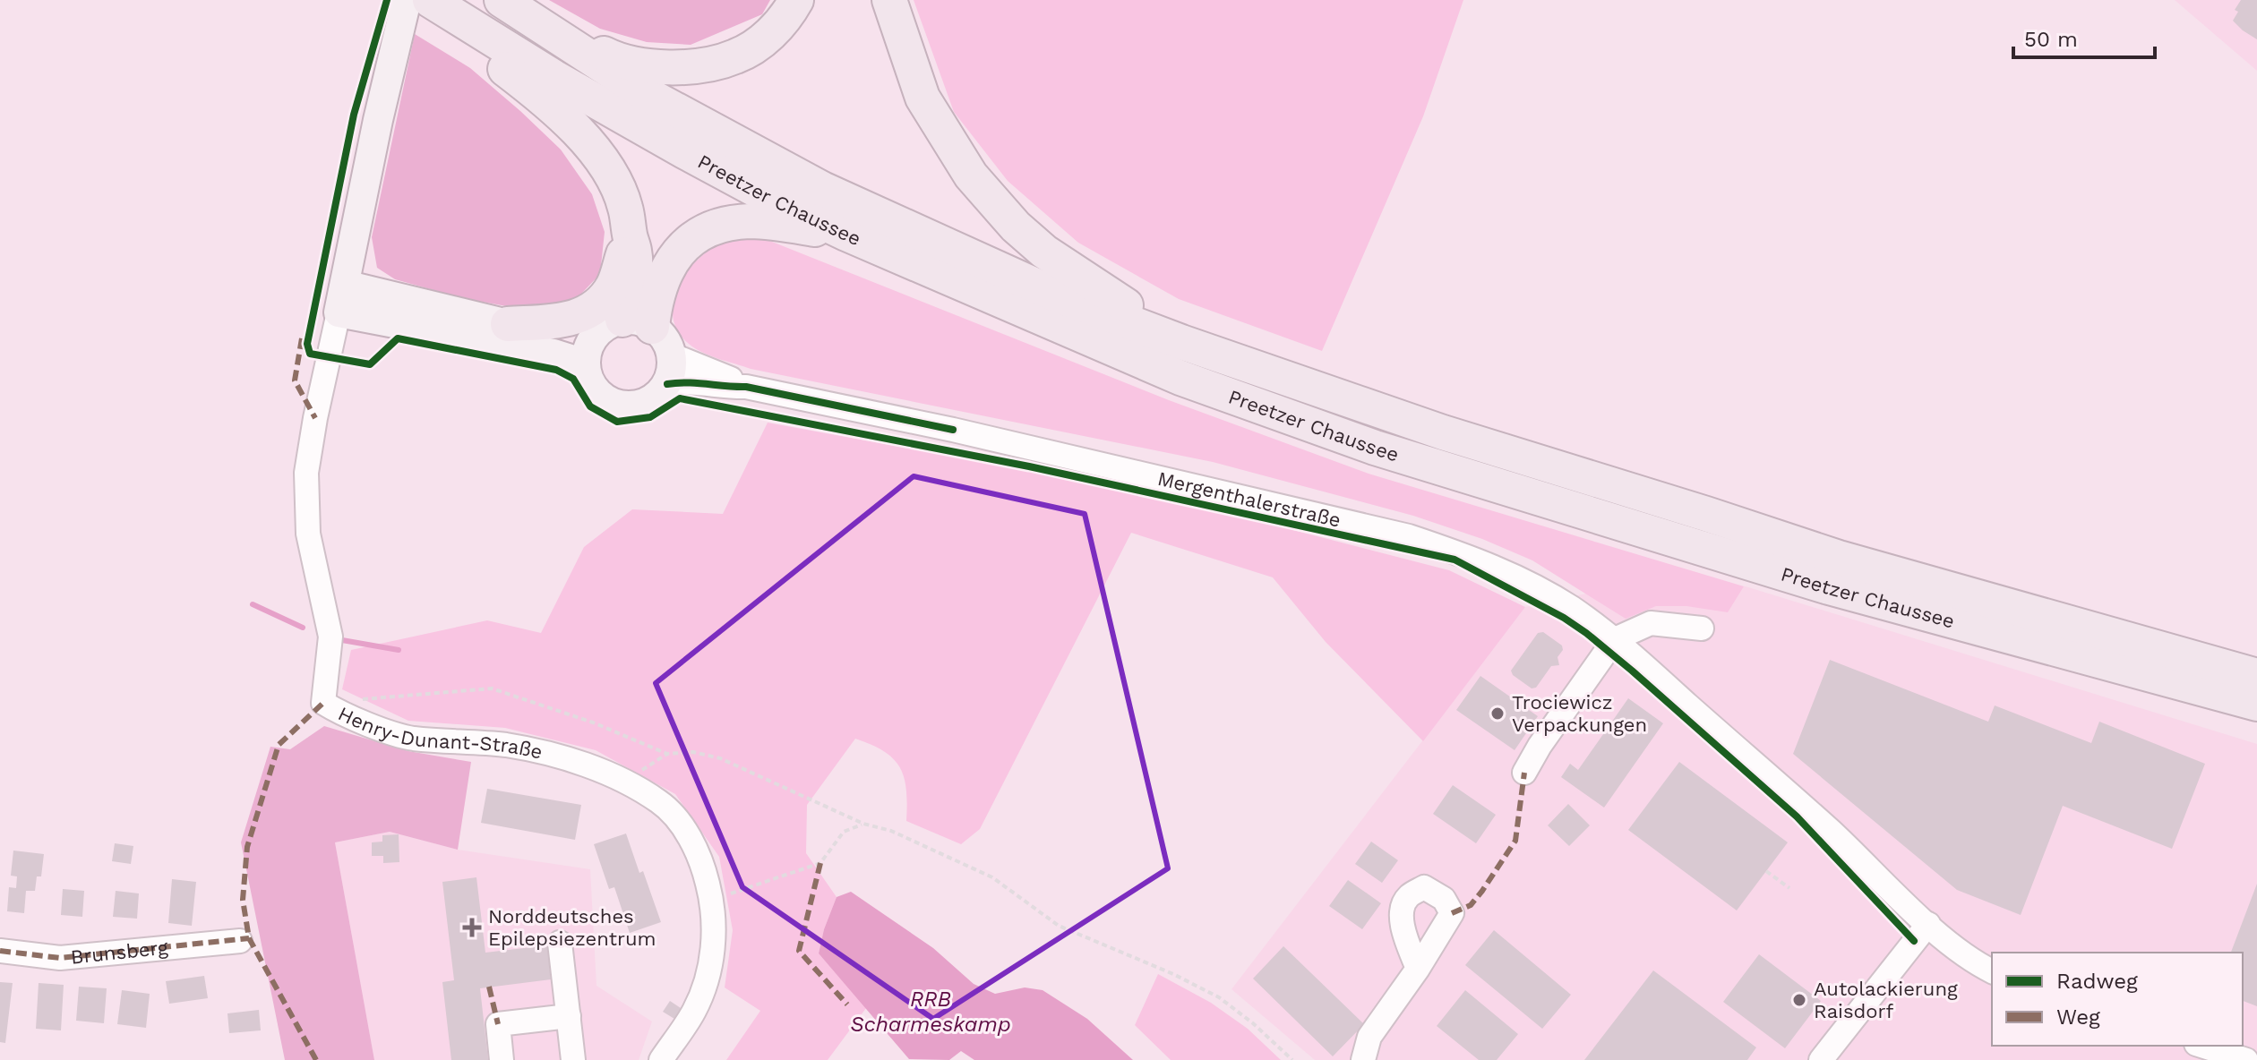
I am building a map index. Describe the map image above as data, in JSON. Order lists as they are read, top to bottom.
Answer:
{
  "streets": {
    "highway": ["Preetzer Chaussee"],
    "street": ["Mergenthalerstraße", "Henry-Dunant-Straße", "Brunsberg"]
  },
  "water": ["RRB Scharmeskamp"],
  "places": {
    "other": ["Trociewicz Verpackungen", "Autolackierung Raisdorf"],
    "health": ["Norddeutsches Epilepsiezentrum"]
  },
  "legend": ["Radweg", "Weg"],
  "scale_bar": "50 m"
}
